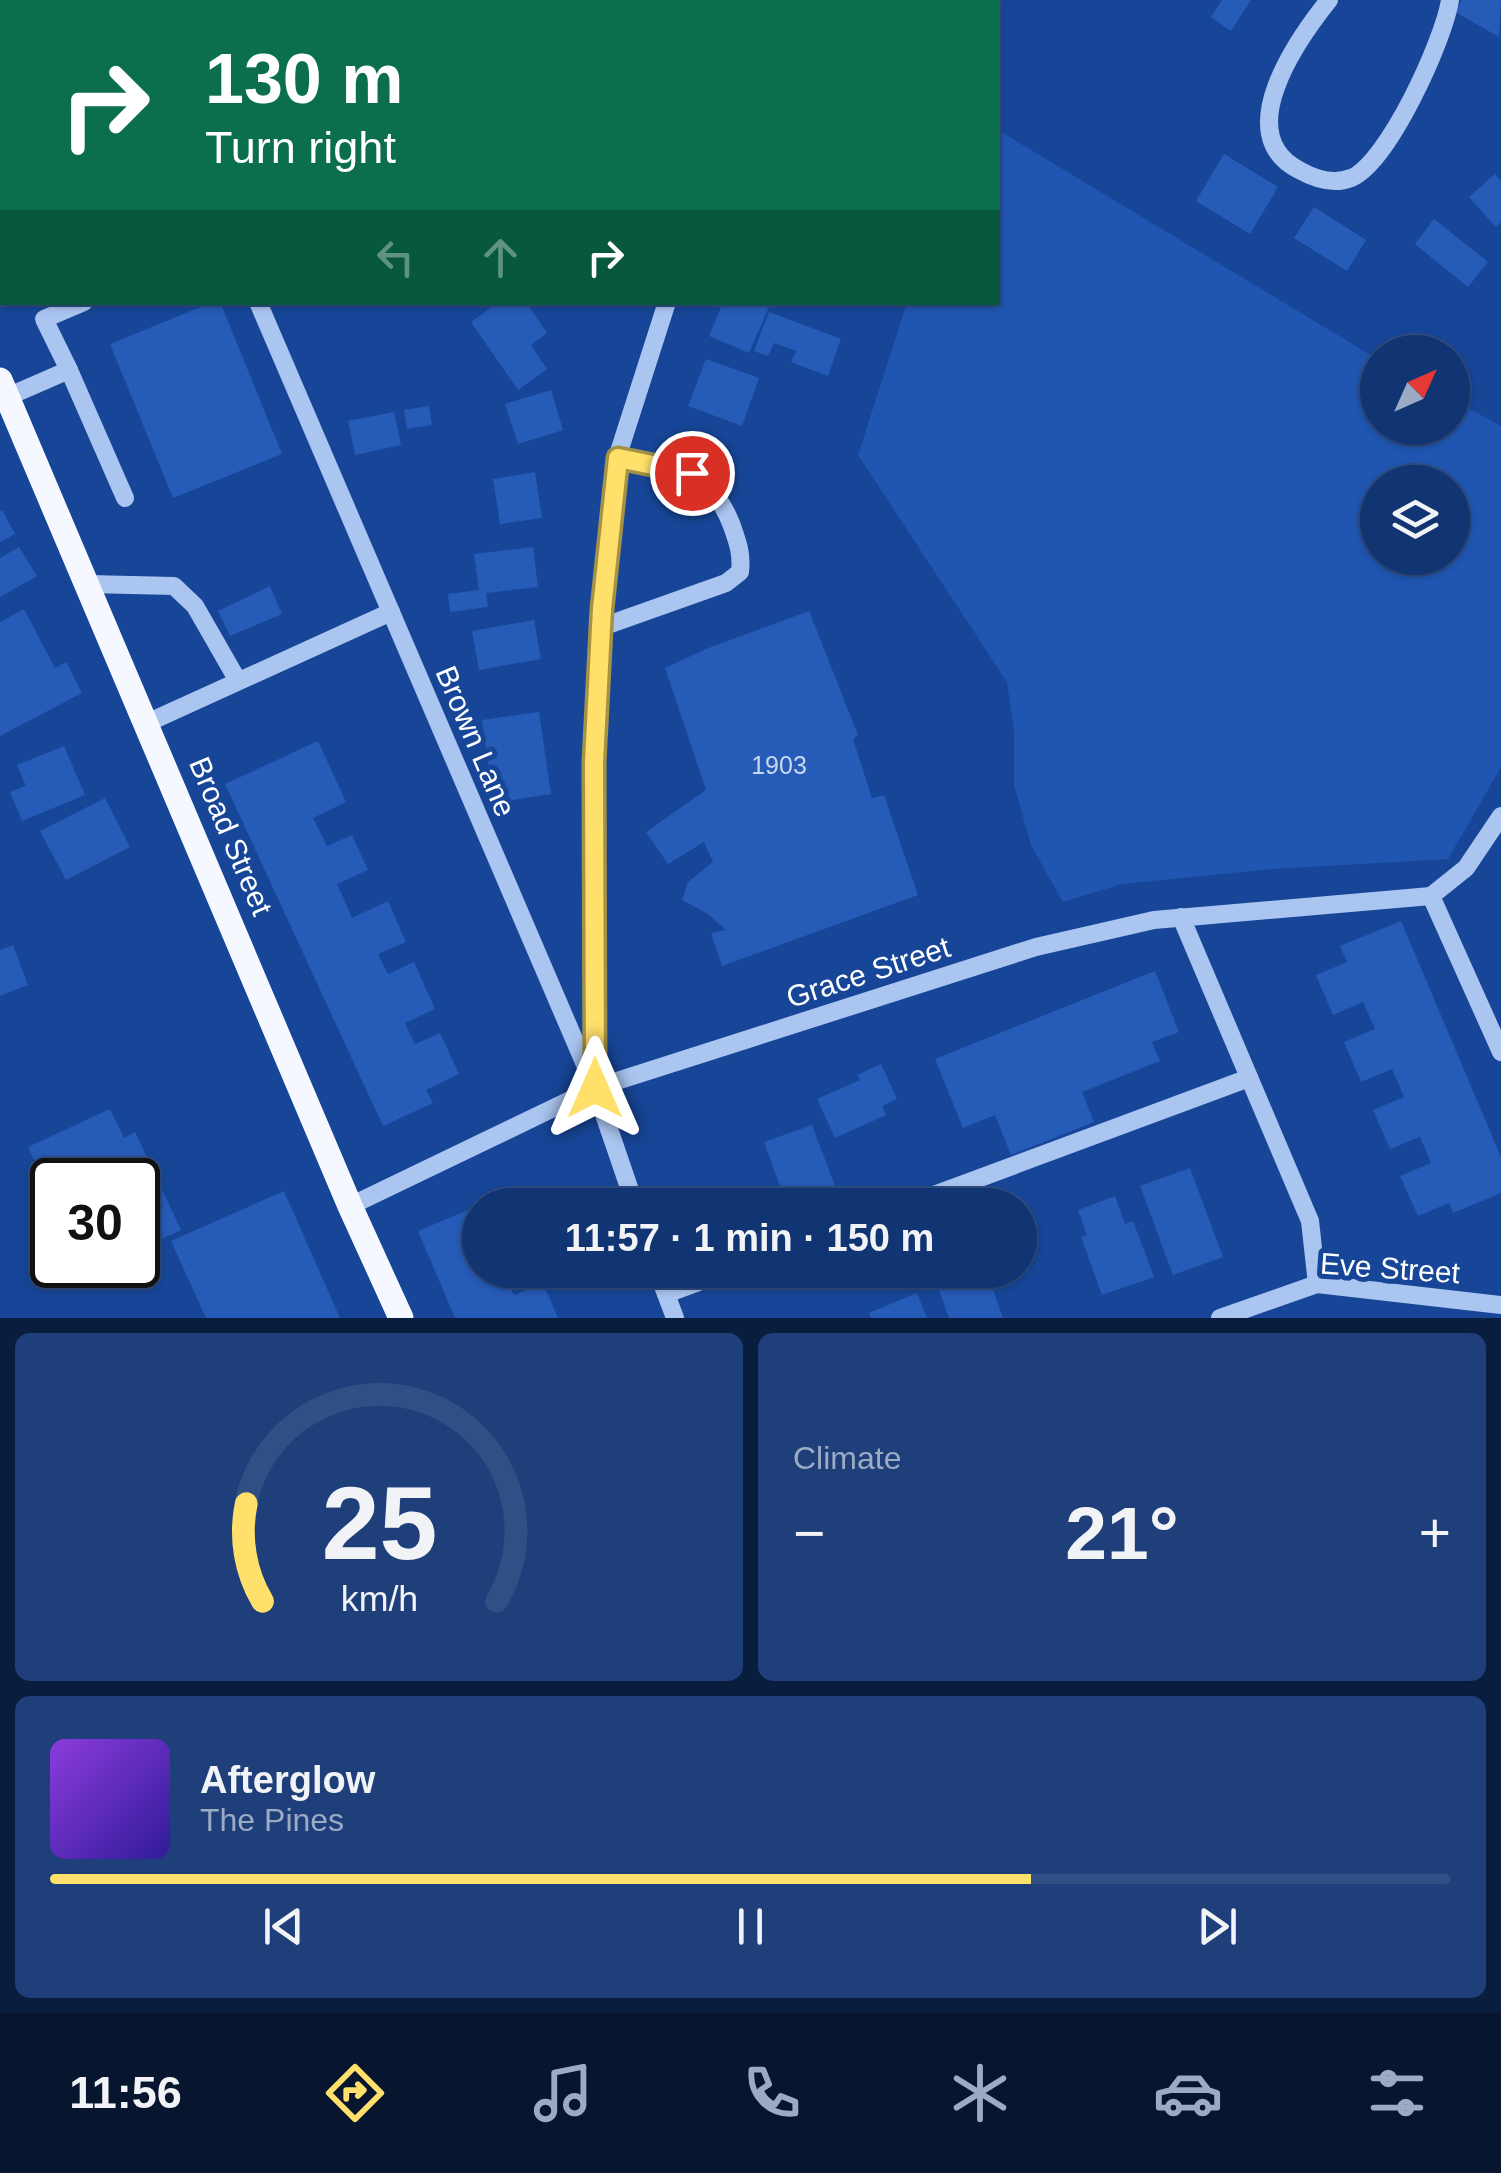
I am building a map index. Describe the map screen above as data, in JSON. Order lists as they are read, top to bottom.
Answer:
{
  "streets": {
    "main road": ["Broad Street"],
    "street": ["Brown Lane", "Grace Street", "Eve Street"]
  },
  "crossings": [
    ["Brown Lane", "Grace Street"],
    ["Broad Street", "Grace Street"]
  ],
  "house_numbers": ["1903"],
  "north": "top right",
  "page": {
    "turn": ["130 m", "Turn right"],
    "limit": "30",
    "trip": "11:57 · 1 min · 150 m",
    "tile": "Climate",
    "heat": ["−", "21°", "+"],
    "song": ["Afterglow", "The Pines"],
    "tabs": "11:56",
    "gauge": ["25", "km/h"]
  }
}
